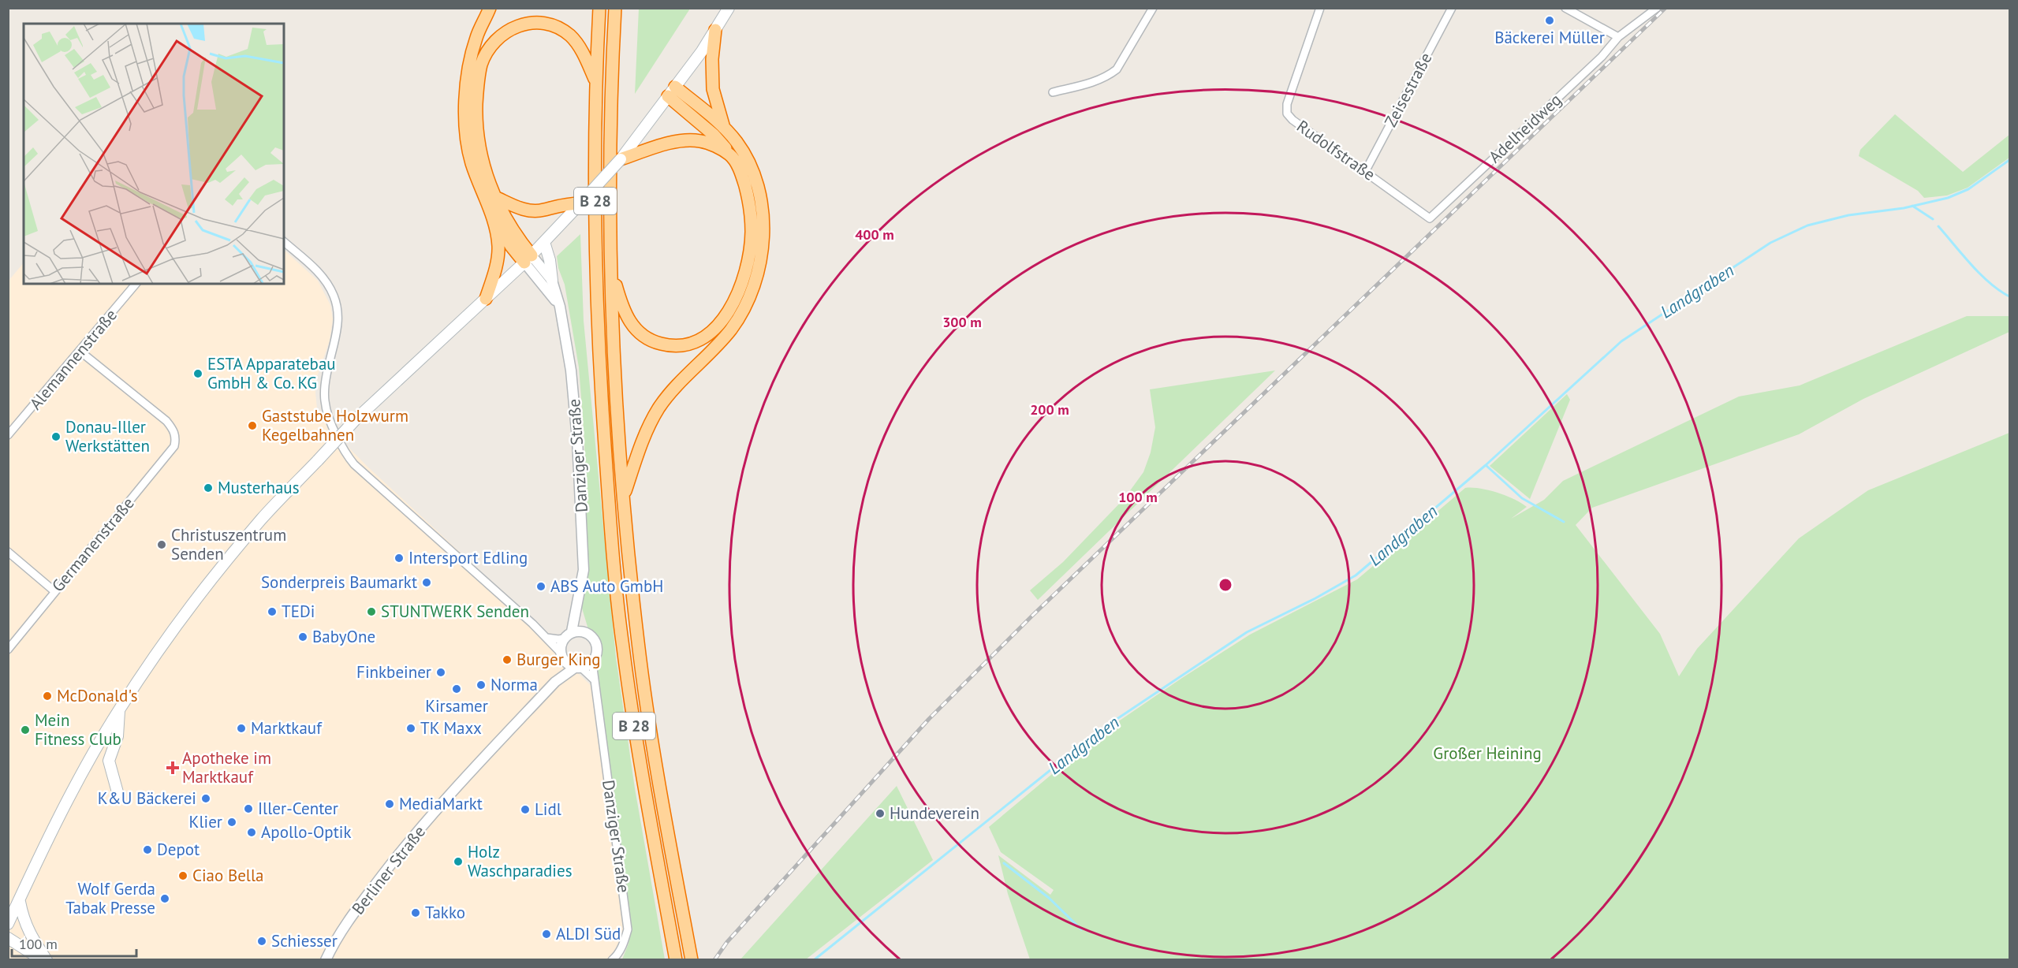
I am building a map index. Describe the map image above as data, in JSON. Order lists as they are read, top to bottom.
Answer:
{
  "streets": {
    "highway": ["B 28"],
    "street": [
      "Zeisestraße",
      "Adelheidweg",
      "Rudolfstraße",
      "Alemannenstraße",
      "Danziger Straße",
      "Germanenstraße",
      "Berliner Straße"
    ]
  },
  "crossings": [
    ["Zeisestraße", "Rudolfstraße"],
    ["Adelheidweg", "Rudolfstraße"],
    ["Alemannenstraße", "Germanenstraße"],
    ["Danziger Straße", "Berliner Straße"]
  ],
  "water": ["Landgraben"],
  "parks": ["Großer Heining"],
  "places": {
    "other": [
      "Bäckerei Müller",
      "ESTA Apparatebau GmbH & Co. KG",
      "Gaststube Holzwurm Kegelbahnen",
      "Donau-Iller Werkstätten",
      "Musterhaus",
      "Christuszentrum Senden",
      "Intersport Edling",
      "Sonderpreis Baumarkt",
      "ABS Auto GmbH",
      "TEDi",
      "STUNTWERK Senden",
      "BabyOne",
      "Burger King",
      "Finkbeiner",
      "Norma",
      "Kirsamer",
      "McDonald's",
      "Marktkauf",
      "TK Maxx",
      "Mein Fitness Club",
      "K&U Bäckerei",
      "MediaMarkt",
      "Iller-Center",
      "Lidl",
      "Hundeverein",
      "Klier",
      "Apollo-Optik",
      "Depot",
      "Holz Waschparadies",
      "Ciao Bella",
      "Wolf Gerda Tabak Presse",
      "Takko",
      "ALDI Süd",
      "Schiesser"
    ],
    "health": ["Apotheke im Marktkauf"]
  },
  "scale_bar": "100 m",
  "rings": [
    "400 m",
    "300 m",
    "200 m",
    "100 m"
  ]
}
